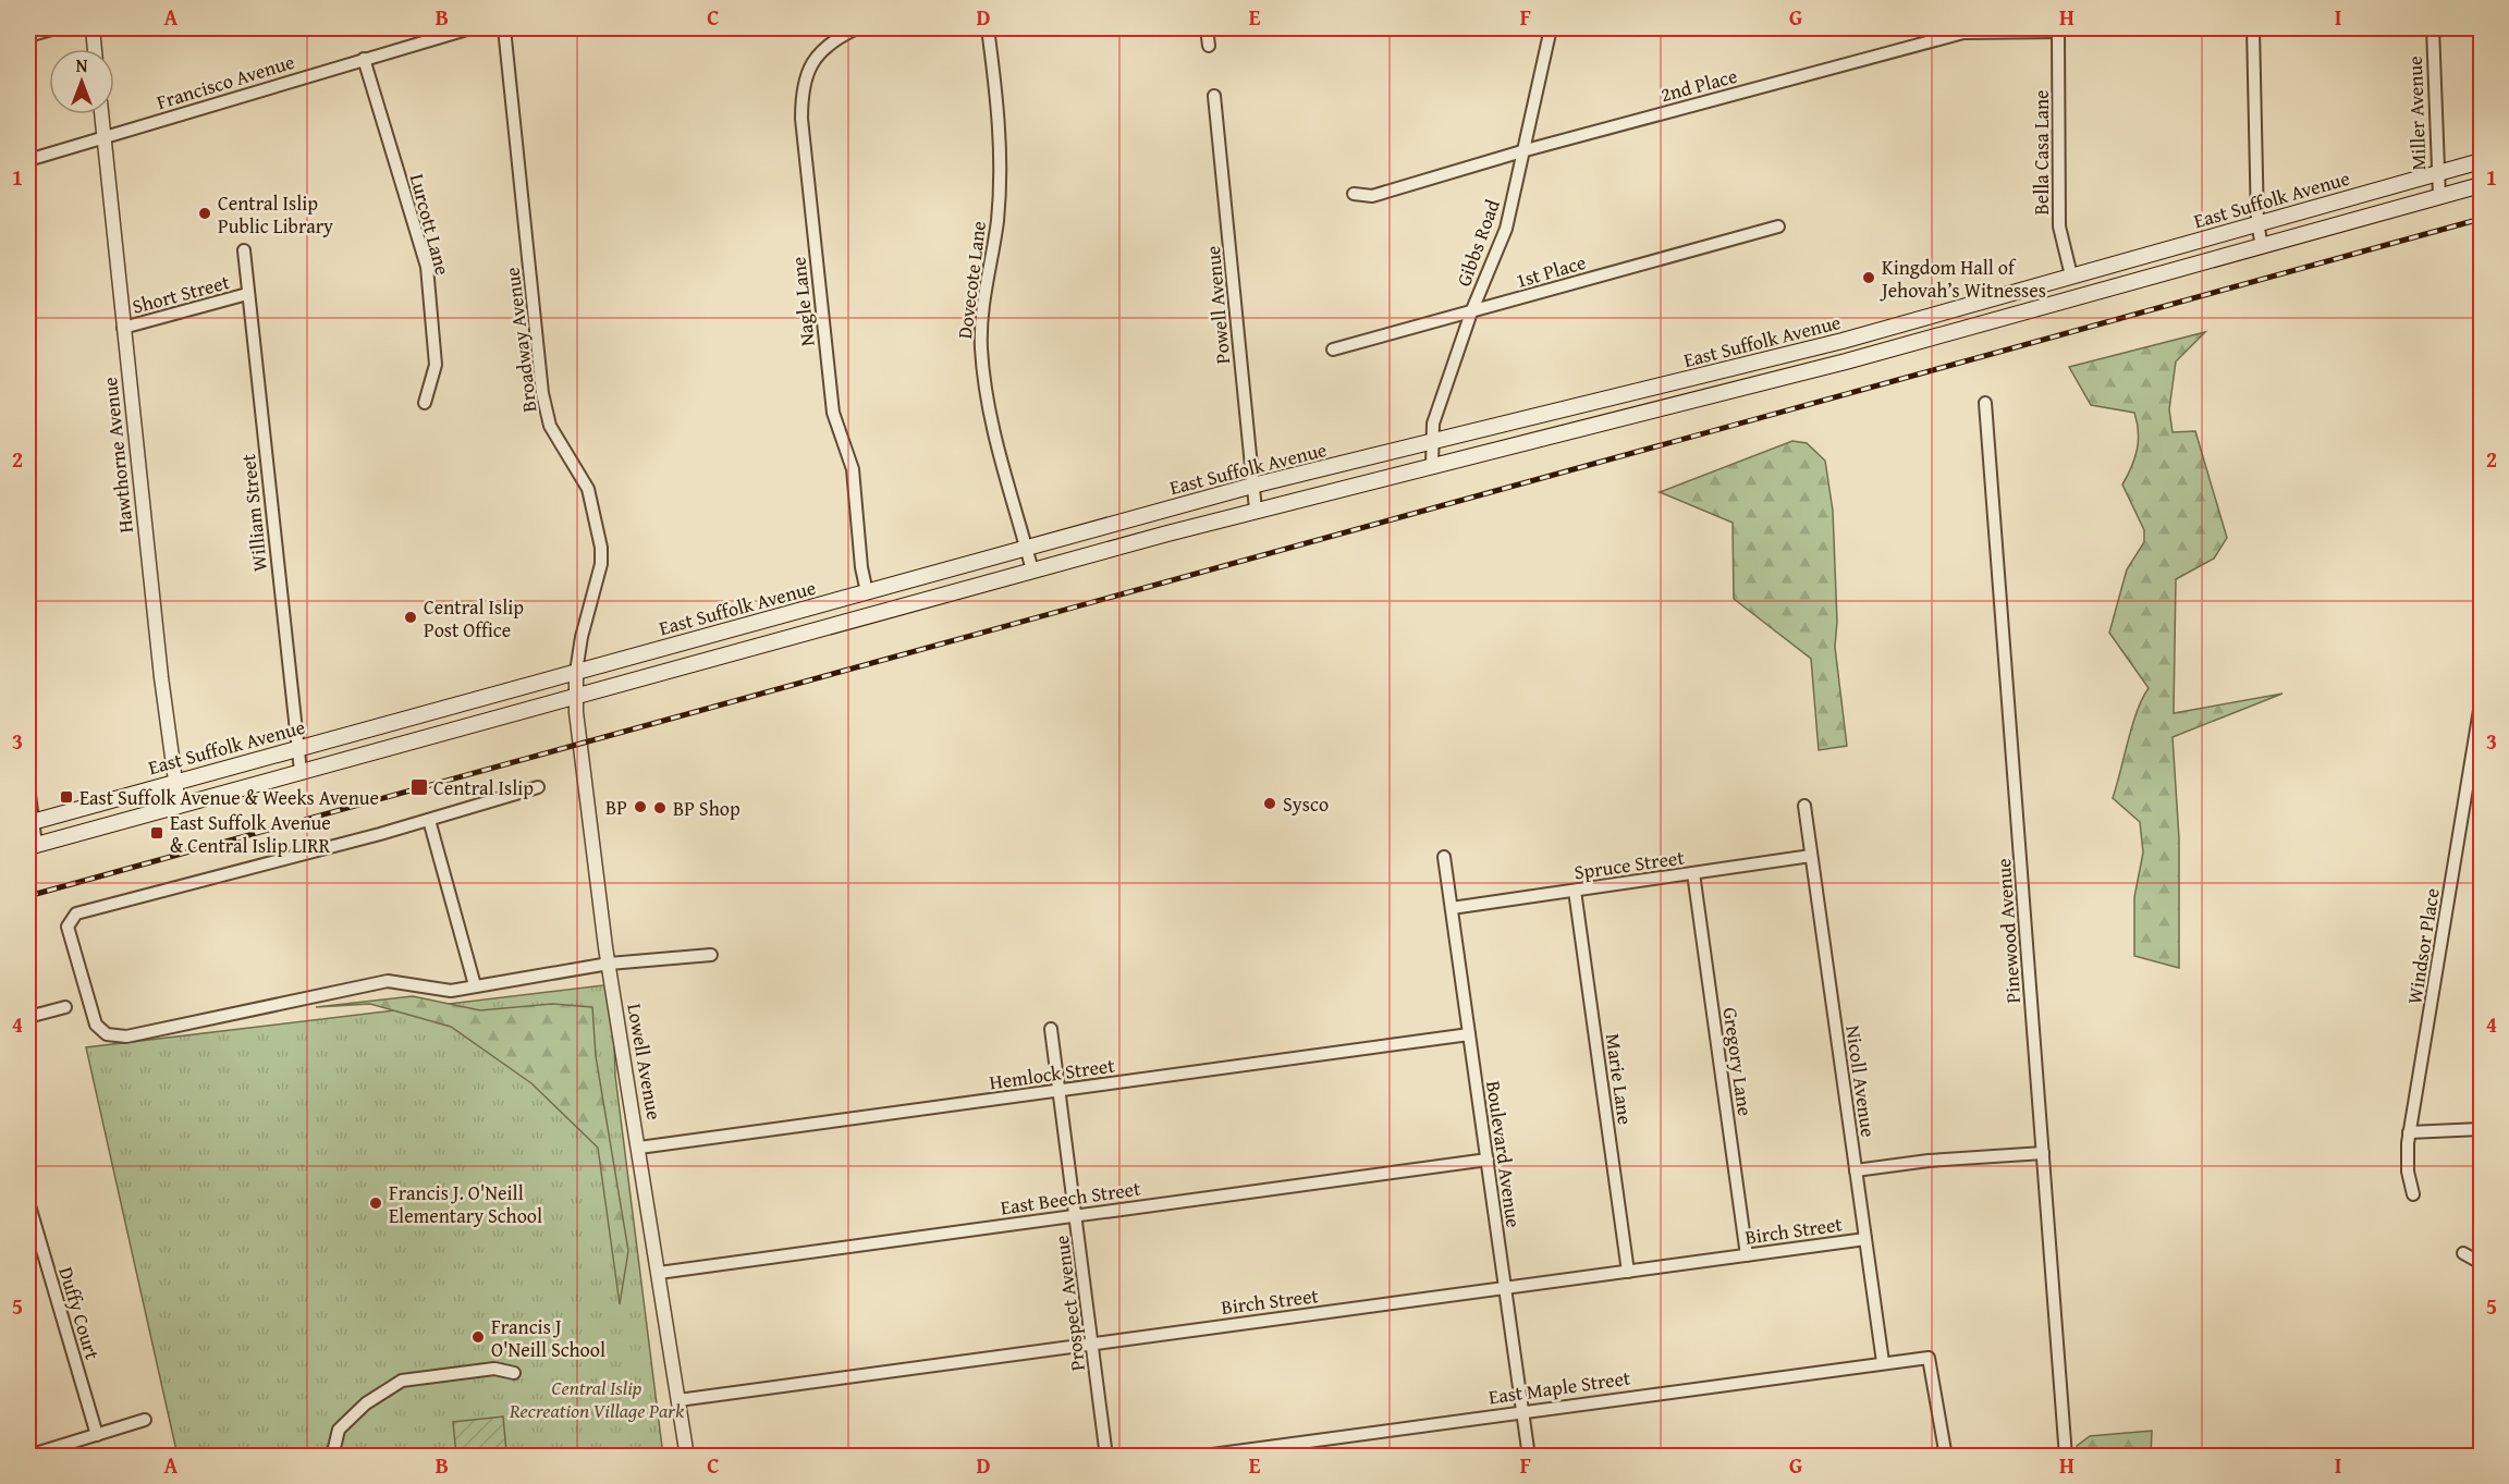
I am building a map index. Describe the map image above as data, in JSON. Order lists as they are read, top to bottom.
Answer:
{
  "streets": {
    "main road": ["East Suffolk Avenue"],
    "street": [
      "Francisco Avenue",
      "2nd Place",
      "Miller Avenue",
      "Bella Casa Lane",
      "Lurcott Lane",
      "Gibbs Road",
      "1st Place",
      "Dovecote Lane",
      "Short Street",
      "Nagle Lane",
      "Powell Avenue",
      "Broadway Avenue",
      "Hawthorne Avenue",
      "William Street",
      "Spruce Street",
      "Pinewood Avenue",
      "Windsor Place",
      "Lowell Avenue",
      "Gregory Lane",
      "Hemlock Street",
      "Marie Lane",
      "Nicoll Avenue",
      "Boulevard Avenue",
      "East Beech Street",
      "Birch Street",
      "Prospect Avenue",
      "Duffy Court",
      "East Maple Street"
    ]
  },
  "crossings": [
    ["Francisco Avenue", "Lurcott Lane"],
    ["Francisco Avenue", "Hawthorne Avenue"],
    ["2nd Place", "Bella Casa Lane"],
    ["2nd Place", "Gibbs Road"],
    ["Miller Avenue", "East Suffolk Avenue"],
    ["Bella Casa Lane", "East Suffolk Avenue"],
    ["East Suffolk Avenue", "Gibbs Road"],
    ["East Suffolk Avenue", "Dovecote Lane"],
    ["East Suffolk Avenue", "Nagle Lane"],
    ["East Suffolk Avenue", "Powell Avenue"],
    ["East Suffolk Avenue", "Broadway Avenue"],
    ["East Suffolk Avenue", "Hawthorne Avenue"],
    ["East Suffolk Avenue", "William Street"],
    ["East Suffolk Avenue", "Lowell Avenue"],
    ["Gibbs Road", "1st Place"],
    ["Short Street", "Hawthorne Avenue"],
    ["Short Street", "William Street"],
    ["Broadway Avenue", "Lowell Avenue"],
    ["Spruce Street", "Gregory Lane"],
    ["Spruce Street", "Marie Lane"],
    ["Spruce Street", "Nicoll Avenue"],
    ["Spruce Street", "Boulevard Avenue"],
    ["Lowell Avenue", "Hemlock Street"],
    ["Lowell Avenue", "East Beech Street"],
    ["Lowell Avenue", "Birch Street"],
    ["Gregory Lane", "Birch Street"],
    ["Hemlock Street", "Boulevard Avenue"],
    ["Hemlock Street", "Prospect Avenue"],
    ["Marie Lane", "Birch Street"],
    ["Nicoll Avenue", "Birch Street"],
    ["Nicoll Avenue", "East Maple Street"],
    ["Boulevard Avenue", "East Beech Street"],
    ["Boulevard Avenue", "Birch Street"],
    ["Boulevard Avenue", "East Maple Street"],
    ["East Beech Street", "Prospect Avenue"],
    ["Birch Street", "Prospect Avenue"]
  ],
  "parks": ["Central Islip Recreation Village Park"],
  "places": {
    "other": [
      "Central Islip Public Library",
      "Kingdom Hall of Jehovah’s Witnesses",
      "Central Islip Post Office",
      "Sysco",
      "BP",
      "BP Shop",
      "Francis J. O'Neill Elementary School",
      "Francis J O'Neill School"
    ],
    "transit": ["Central Islip", "East Suffolk Avenue & Weeks Avenue", "East Suffolk Avenue & Central Islip LIRR"]
  },
  "north": "top",
  "grid": {
    "columns": [
      "A",
      "B",
      "C",
      "D",
      "E",
      "F",
      "G",
      "H",
      "I"
    ],
    "rows": [
      "1",
      "2",
      "3",
      "4",
      "5"
    ]
  }
}
